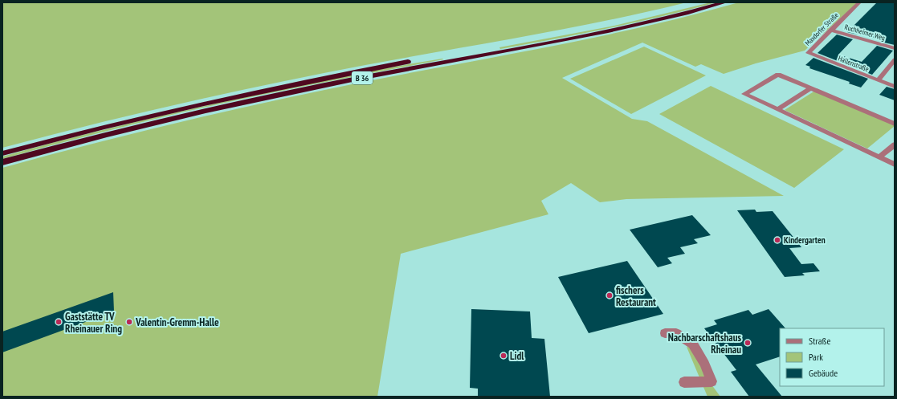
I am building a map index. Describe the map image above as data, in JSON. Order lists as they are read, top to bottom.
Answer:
{
  "streets": {
    "highway": ["B 36"],
    "street": ["Maxdorfer Straße", "Ruchheimer Weg", "Hallenstraße"]
  },
  "crossings": [
    ["Maxdorfer Straße", "Ruchheimer Weg"],
    ["Maxdorfer Straße", "Hallenstraße"]
  ],
  "places": [
    "Kindergarten",
    "fischers Restaurant",
    "Gaststätte TV Rheinauer Ring",
    "Valentin-Gremm-Halle",
    "Nachbarschaftshaus Rheinau",
    "Lidl"
  ],
  "legend": ["Straße", "Park", "Gebäude"]
}
